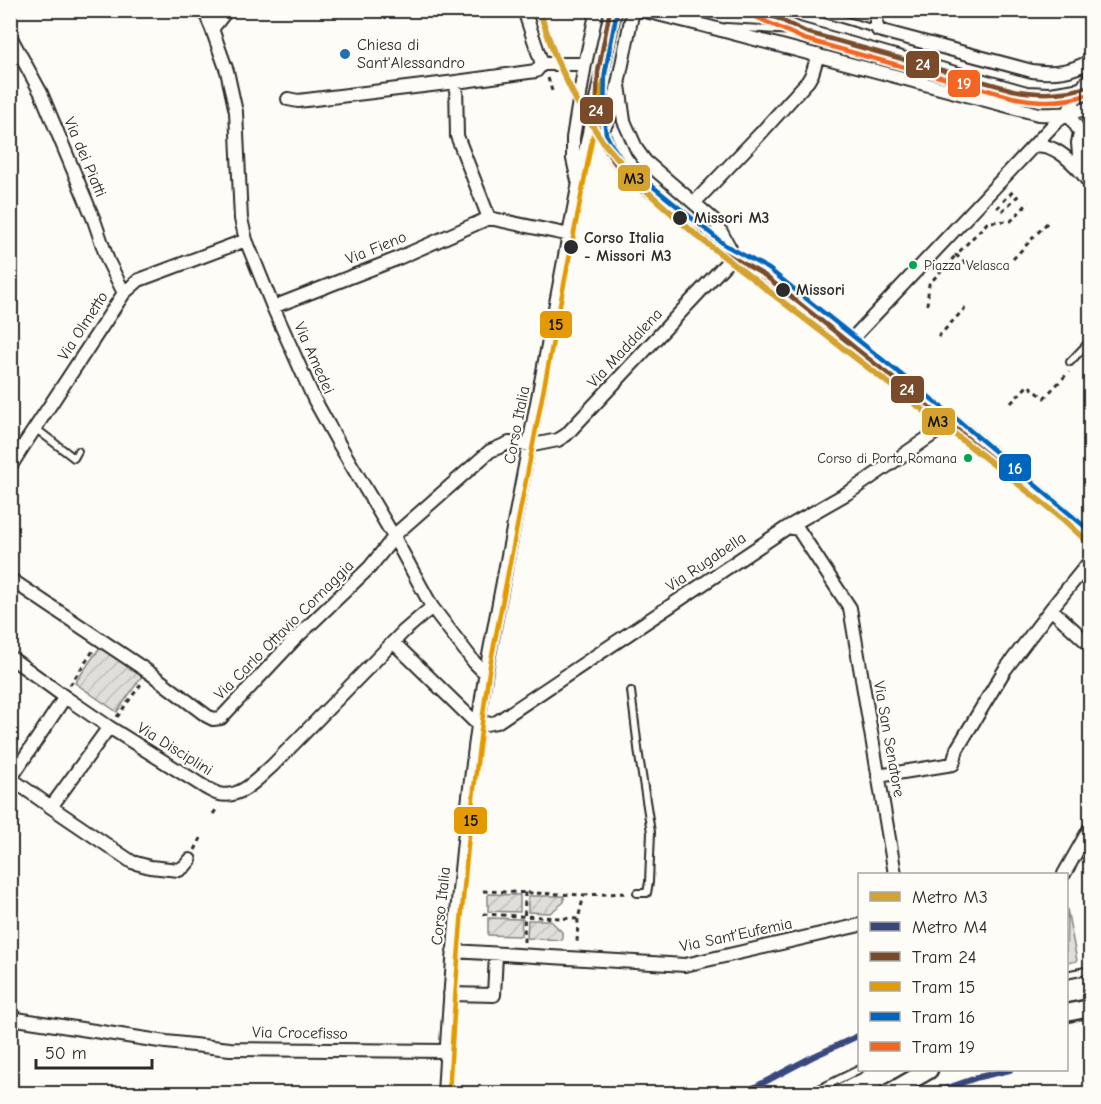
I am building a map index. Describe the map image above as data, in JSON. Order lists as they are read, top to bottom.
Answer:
{
  "streets": {
    "street": [
      "Via dei Piatti",
      "Via Fieno",
      "Via Olmetto",
      "Via Maddalena",
      "Via Amedei",
      "Corso Italia",
      "Via Rugabella",
      "Via Carlo Ottavio Cornaggia",
      "Via San Senatore",
      "Via Disciplini",
      "Via Sant'Eufemia",
      "Via Crocefisso"
    ]
  },
  "crossings": [
    ["Via dei Piatti", "Via Olmetto"],
    ["Via Fieno", "Via Amedei"],
    ["Via Olmetto", "Via Amedei"],
    ["Via Maddalena", "Via Amedei"],
    ["Via Maddalena", "Corso Italia"],
    ["Via Maddalena", "Via Carlo Ottavio Cornaggia"],
    ["Via Amedei", "Corso Italia"],
    ["Via Amedei", "Via Carlo Ottavio Cornaggia"],
    ["Via Amedei", "Via Disciplini"],
    ["Corso Italia", "Via Rugabella"],
    ["Corso Italia", "Via Sant'Eufemia"],
    ["Corso Italia", "Via Crocefisso"],
    ["Via Rugabella", "Via San Senatore"]
  ],
  "places": [
    "Chiesa di Sant'Alessandro",
    "Missori M3",
    "Corso Italia - Missori M3",
    "Piazza Velasca",
    "Missori",
    "Corso di Porta Romana"
  ],
  "lines": [
    "metro line M3",
    "tram line 24",
    "tram line 15",
    "tram line 16",
    "tram line 19",
    "metro line M4"
  ],
  "legend": [
    "Metro M3",
    "Metro M4",
    "Tram 24",
    "Tram 15",
    "Tram 16",
    "Tram 19"
  ],
  "scale_bar": "50 m"
}
